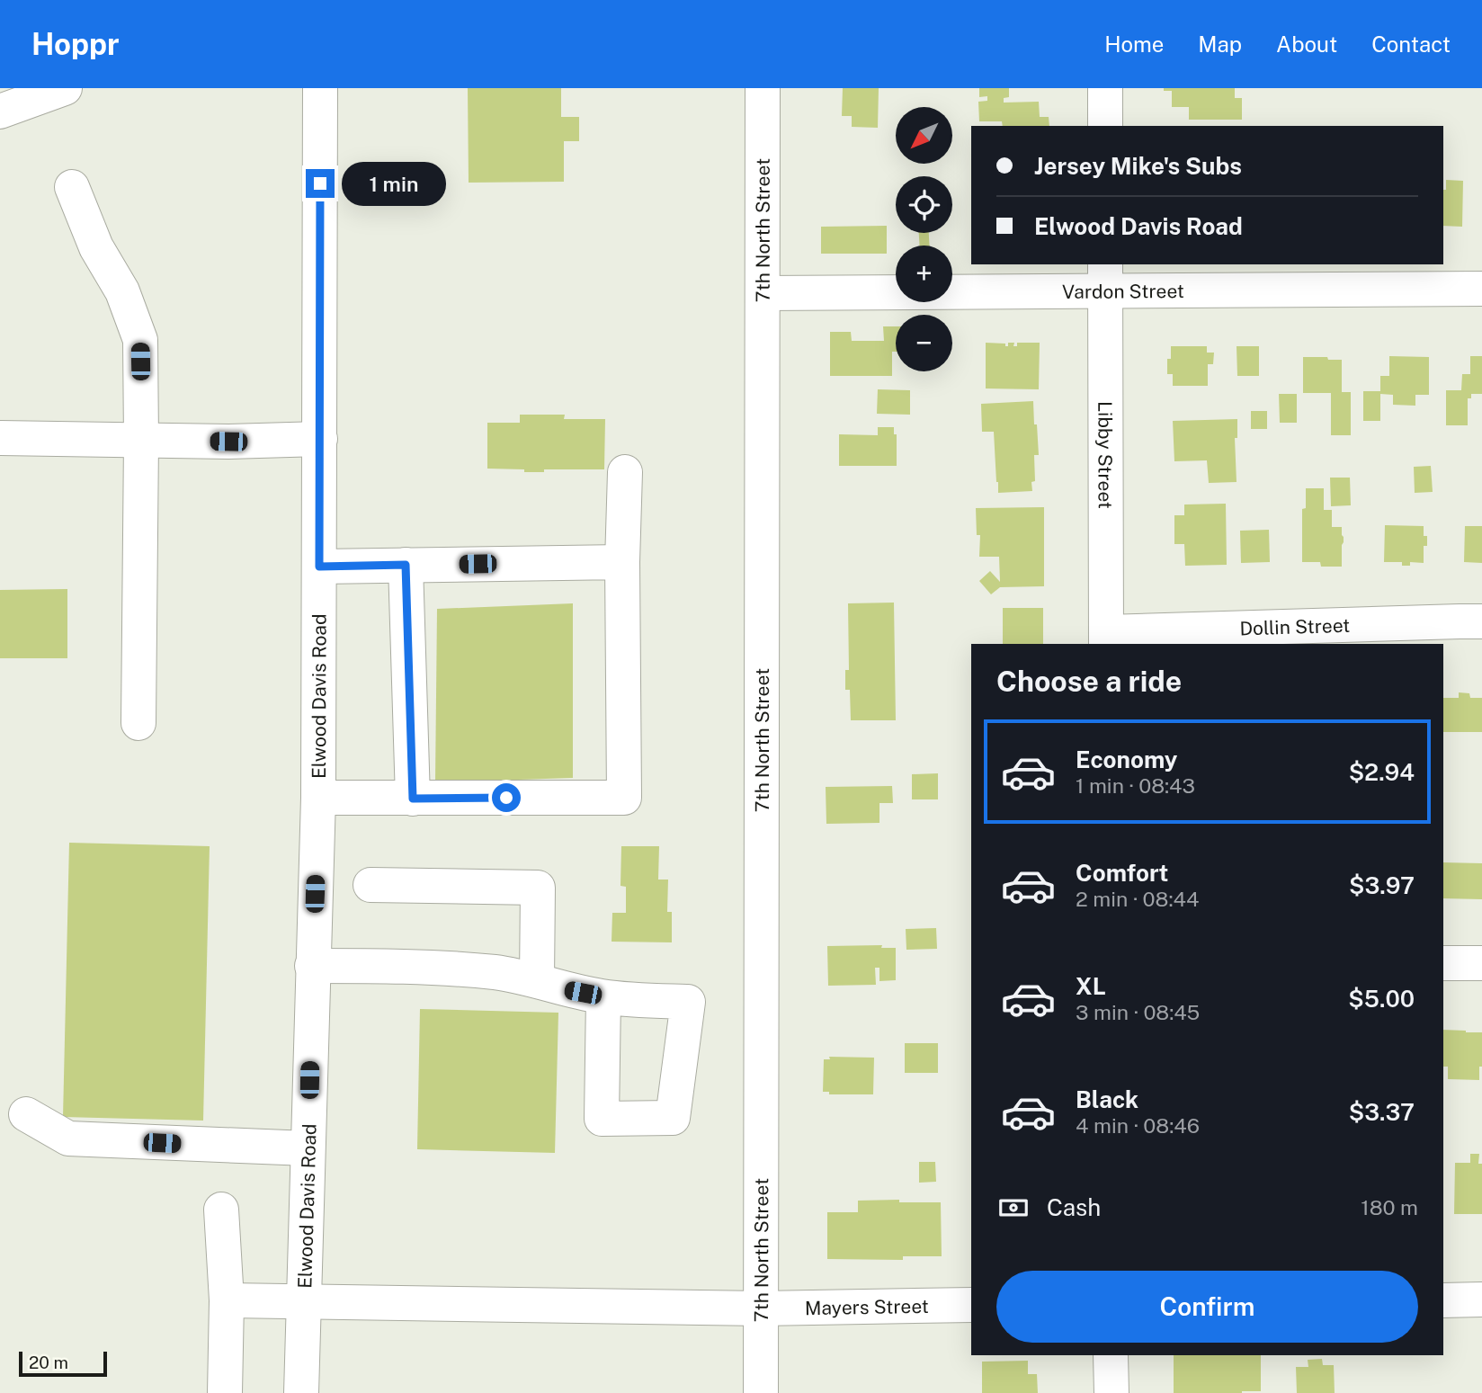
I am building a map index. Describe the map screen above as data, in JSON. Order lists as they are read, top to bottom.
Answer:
{
  "streets": {
    "street": [
      "7th North Street",
      "Vardon Street",
      "Libby Street",
      "Dollin Street",
      "Elwood Davis Road",
      "Mayers Street"
    ]
  },
  "crossings": [
    ["7th North Street", "Vardon Street"],
    ["7th North Street", "Elwood Davis Road"],
    ["7th North Street", "Mayers Street"],
    ["Vardon Street", "Libby Street"],
    ["Libby Street", "Dollin Street"],
    ["Elwood Davis Road", "Mayers Street"]
  ],
  "scale_bar": "20 m",
  "north": "bottom left",
  "page": {
    "header": "Hoppr",
    "nav": [
      "Home",
      "Map",
      "About",
      "Contact"
    ],
    "map_buttons": ["+", "−"],
    "banner": ["Jersey Mike's Subs", "Elwood Davis Road"],
    "bubble": "1 min",
    "heading": "Choose a ride",
    "list": [
      {
        "name": "Economy",
        "note": "1 min · 08:43",
        "value": "$2.94"
      },
      {
        "name": "Comfort",
        "note": "2 min · 08:44",
        "value": "$3.97"
      },
      {
        "name": "XL",
        "note": "3 min · 08:45",
        "value": "$5.00"
      },
      {
        "name": "Black",
        "note": "4 min · 08:46",
        "value": "$3.37"
      }
    ],
    "pay": ["Cash", "180 m"],
    "buttons": "Confirm",
    "scale": "20 m"
  }
}
